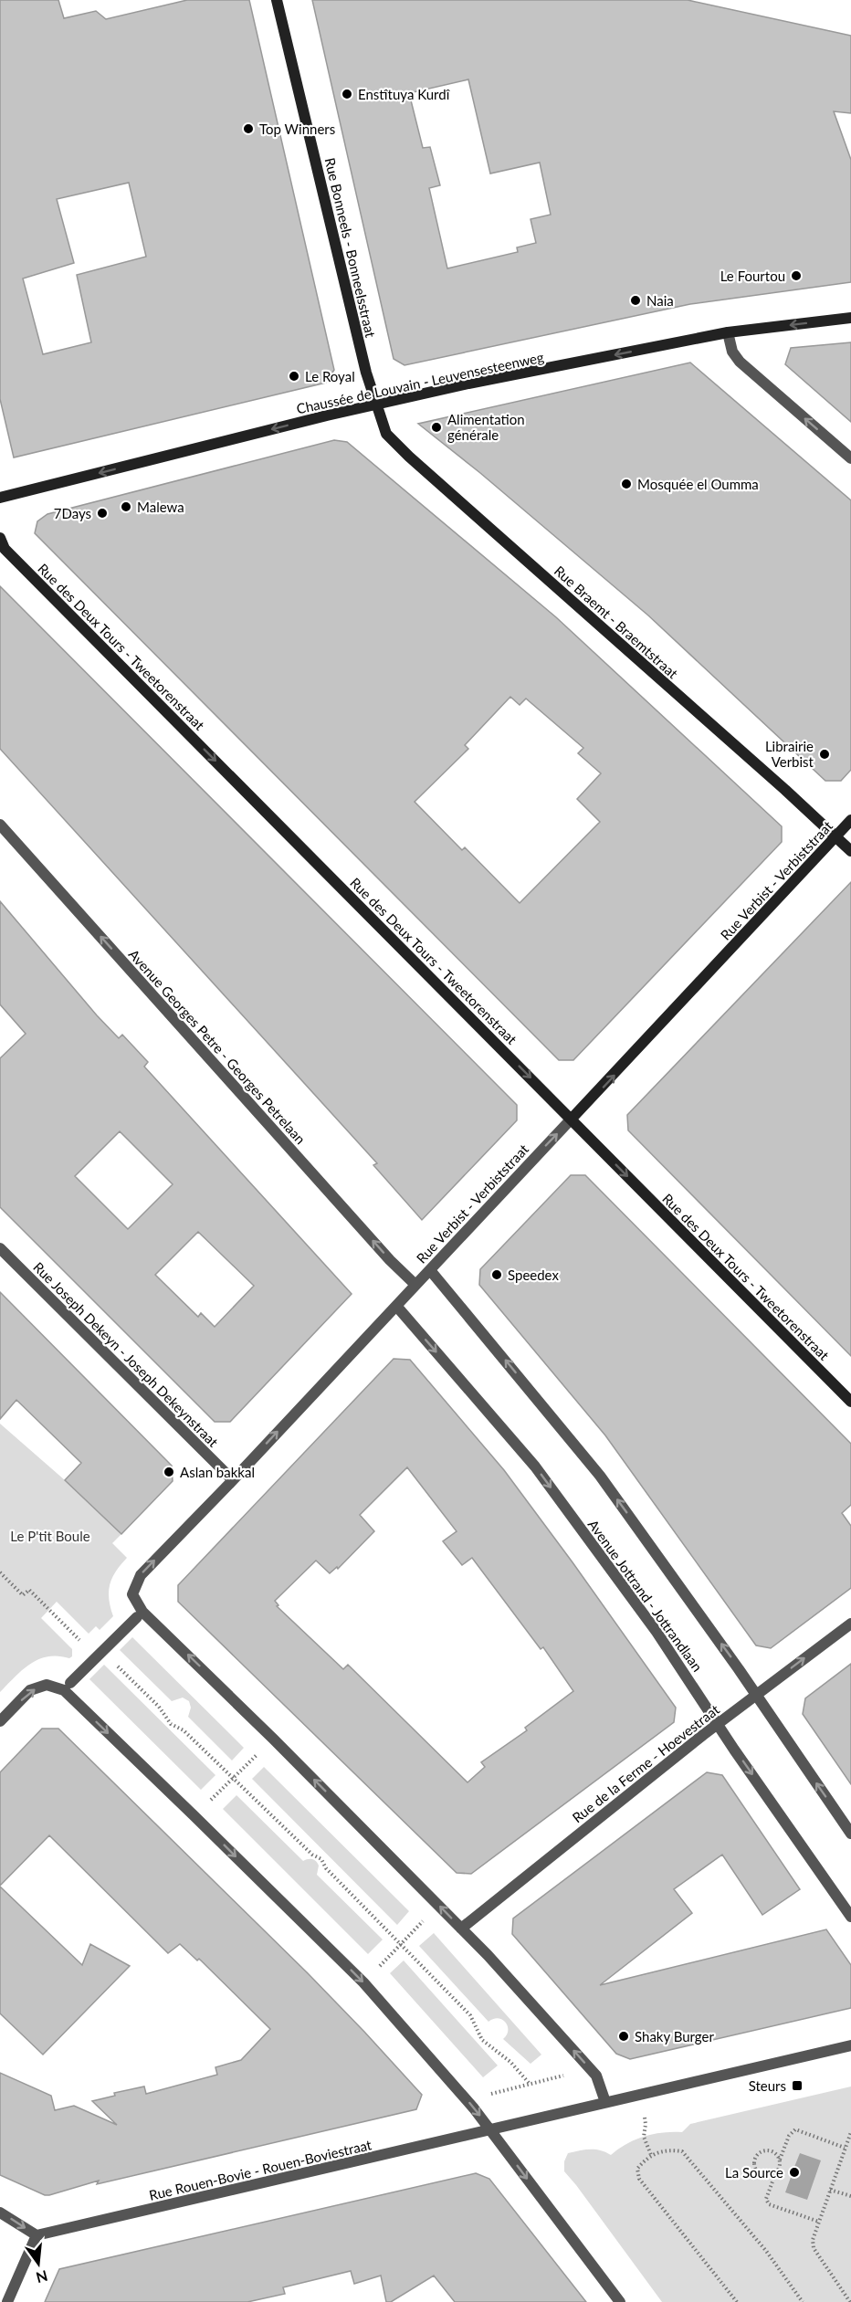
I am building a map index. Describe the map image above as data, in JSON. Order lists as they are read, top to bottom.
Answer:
{
  "streets": {
    "main road": [
      "Rue Bonneels - Bonneelsstraat",
      "Chaussée de Louvain - Leuvensesteenweg",
      "Rue Braemt - Braemtstraat",
      "Rue des Deux Tours - Tweetorenstraat",
      "Rue Verbist - Verbiststraat"
    ],
    "street": [
      "Avenue Georges Petre - Georges Petrelaan",
      "Rue Joseph Dekeyn - Joseph Dekeynstraat",
      "Avenue Jottrand - Jottrandlaan",
      "Rue de la Ferme - Hoevestraat",
      "Rue Rouen-Bovie - Rouen-Boviestraat"
    ]
  },
  "crossings": [
    ["Rue Bonneels - Bonneelsstraat", "Chaussée de Louvain - Leuvensesteenweg"],
    ["Rue Bonneels - Bonneelsstraat", "Rue Braemt - Braemtstraat"],
    ["Chaussée de Louvain - Leuvensesteenweg", "Rue Braemt - Braemtstraat"],
    ["Rue Braemt - Braemtstraat", "Rue Verbist - Verbiststraat"],
    ["Rue des Deux Tours - Tweetorenstraat", "Rue Verbist - Verbiststraat"],
    ["Rue Verbist - Verbiststraat", "Avenue Georges Petre - Georges Petrelaan"],
    ["Rue Verbist - Verbiststraat", "Rue Joseph Dekeyn - Joseph Dekeynstraat"],
    ["Rue Verbist - Verbiststraat", "Avenue Jottrand - Jottrandlaan"],
    ["Avenue Jottrand - Jottrandlaan", "Rue de la Ferme - Hoevestraat"]
  ],
  "one_way": [
    "Chaussée de Louvain - Leuvensesteenweg",
    "Rue des Deux Tours - Tweetorenstraat",
    "Rue Verbist - Verbiststraat",
    "Avenue Georges Petre - Georges Petrelaan"
  ],
  "parks": ["Le P'tit Boule"],
  "places": {
    "other": [
      "Enstîtuya Kurdî",
      "Top Winners",
      "Le Fourtou",
      "Naia",
      "Le Royal",
      "Alimentation générale",
      "Mosquée el Oumma",
      "Malewa",
      "7Days",
      "Librairie Verbist",
      "Speedex",
      "Aslan bakkal",
      "Shaky Burger",
      "La Source"
    ],
    "transit": ["Steurs"]
  },
  "north": "bottom"
}
